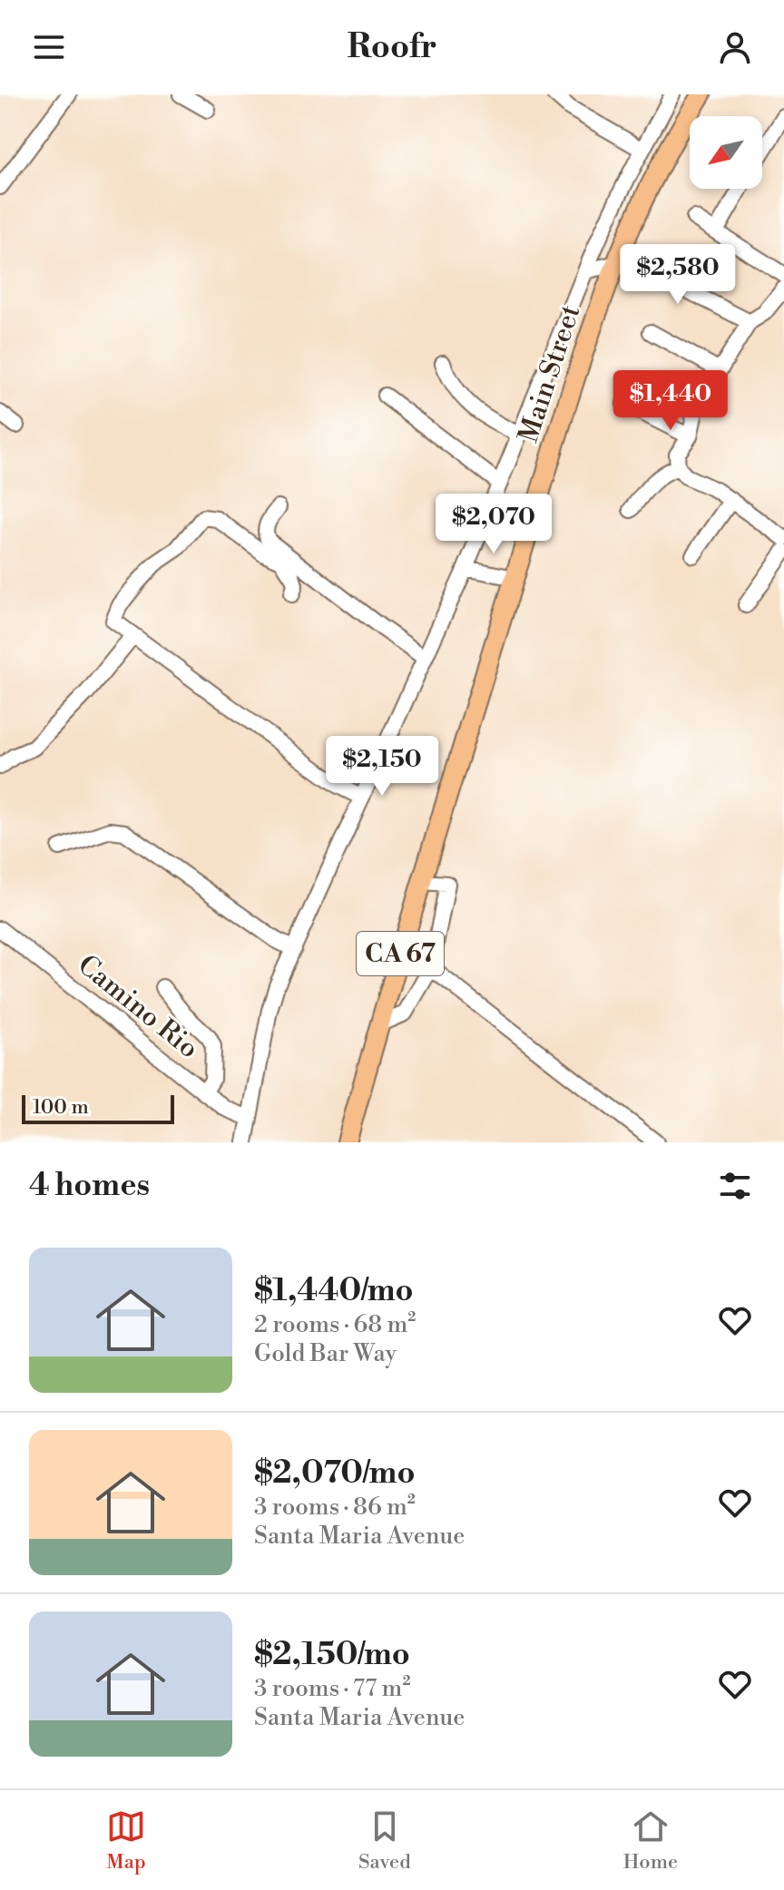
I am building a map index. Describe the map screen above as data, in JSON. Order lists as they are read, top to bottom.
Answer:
{
  "streets": {
    "main road": ["Main Street", "CA 67"],
    "street": ["Camino Rio"]
  },
  "scale_bar": "100 m",
  "north": "bottom left",
  "page": {
    "header": "Roofr",
    "price": [
      "$2,580",
      "$1,440",
      "$2,070",
      "$2,150"
    ],
    "scale": "100 m",
    "heading": "4 homes",
    "list": [
      {
        "name": "$1,440/mo",
        "note": "2 rooms · 68 m² · Gold Bar Way"
      },
      {
        "name": "$2,070/mo",
        "note": "3 rooms · 86 m² · Santa Maria Avenue"
      },
      {
        "name": "$2,150/mo",
        "note": "3 rooms · 77 m² · Santa Maria Avenue"
      }
    ],
    "tabs": ["Map", "Saved", "Home"]
  }
}
